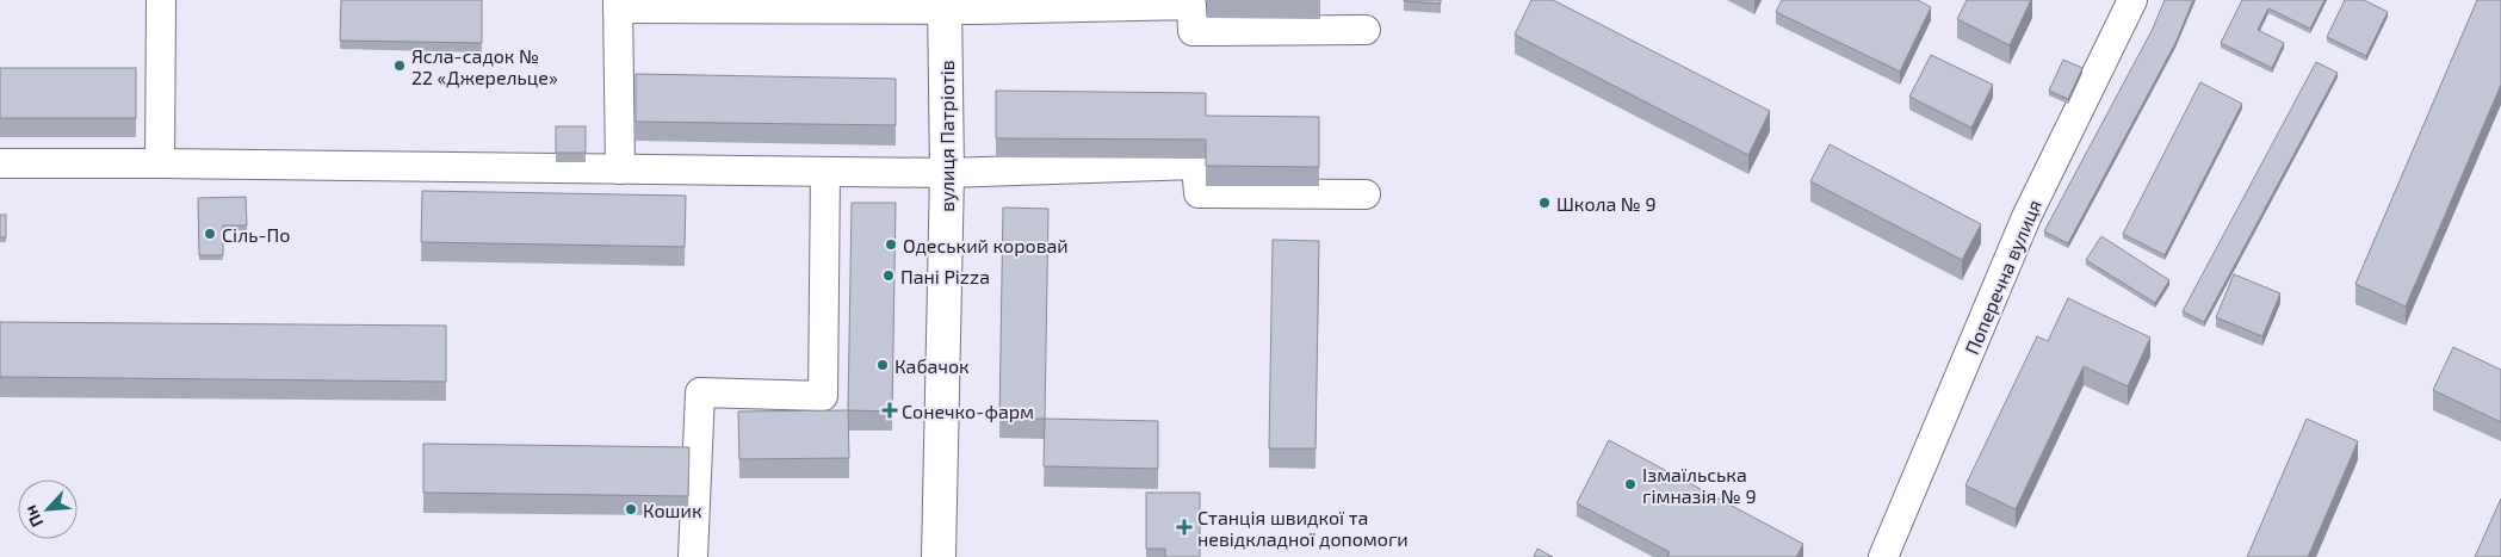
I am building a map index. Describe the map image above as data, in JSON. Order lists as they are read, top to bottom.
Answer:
{
  "streets": {
    "street": ["вулиця Патріотів", "Поперечна вулиця"]
  },
  "places": {
    "other": [
      "Ясла-садок № 22 «Джерельце»",
      "Школа № 9",
      "Сіль-По",
      "Одеський коровай",
      "Пані Pizza",
      "Кабачок",
      "Ізмаїльська гімназія № 9",
      "Кошик"
    ],
    "health": ["Сонечко-фарм", "Станція швидкої та невідкладної допомоги"]
  },
  "north": "bottom left"
}
